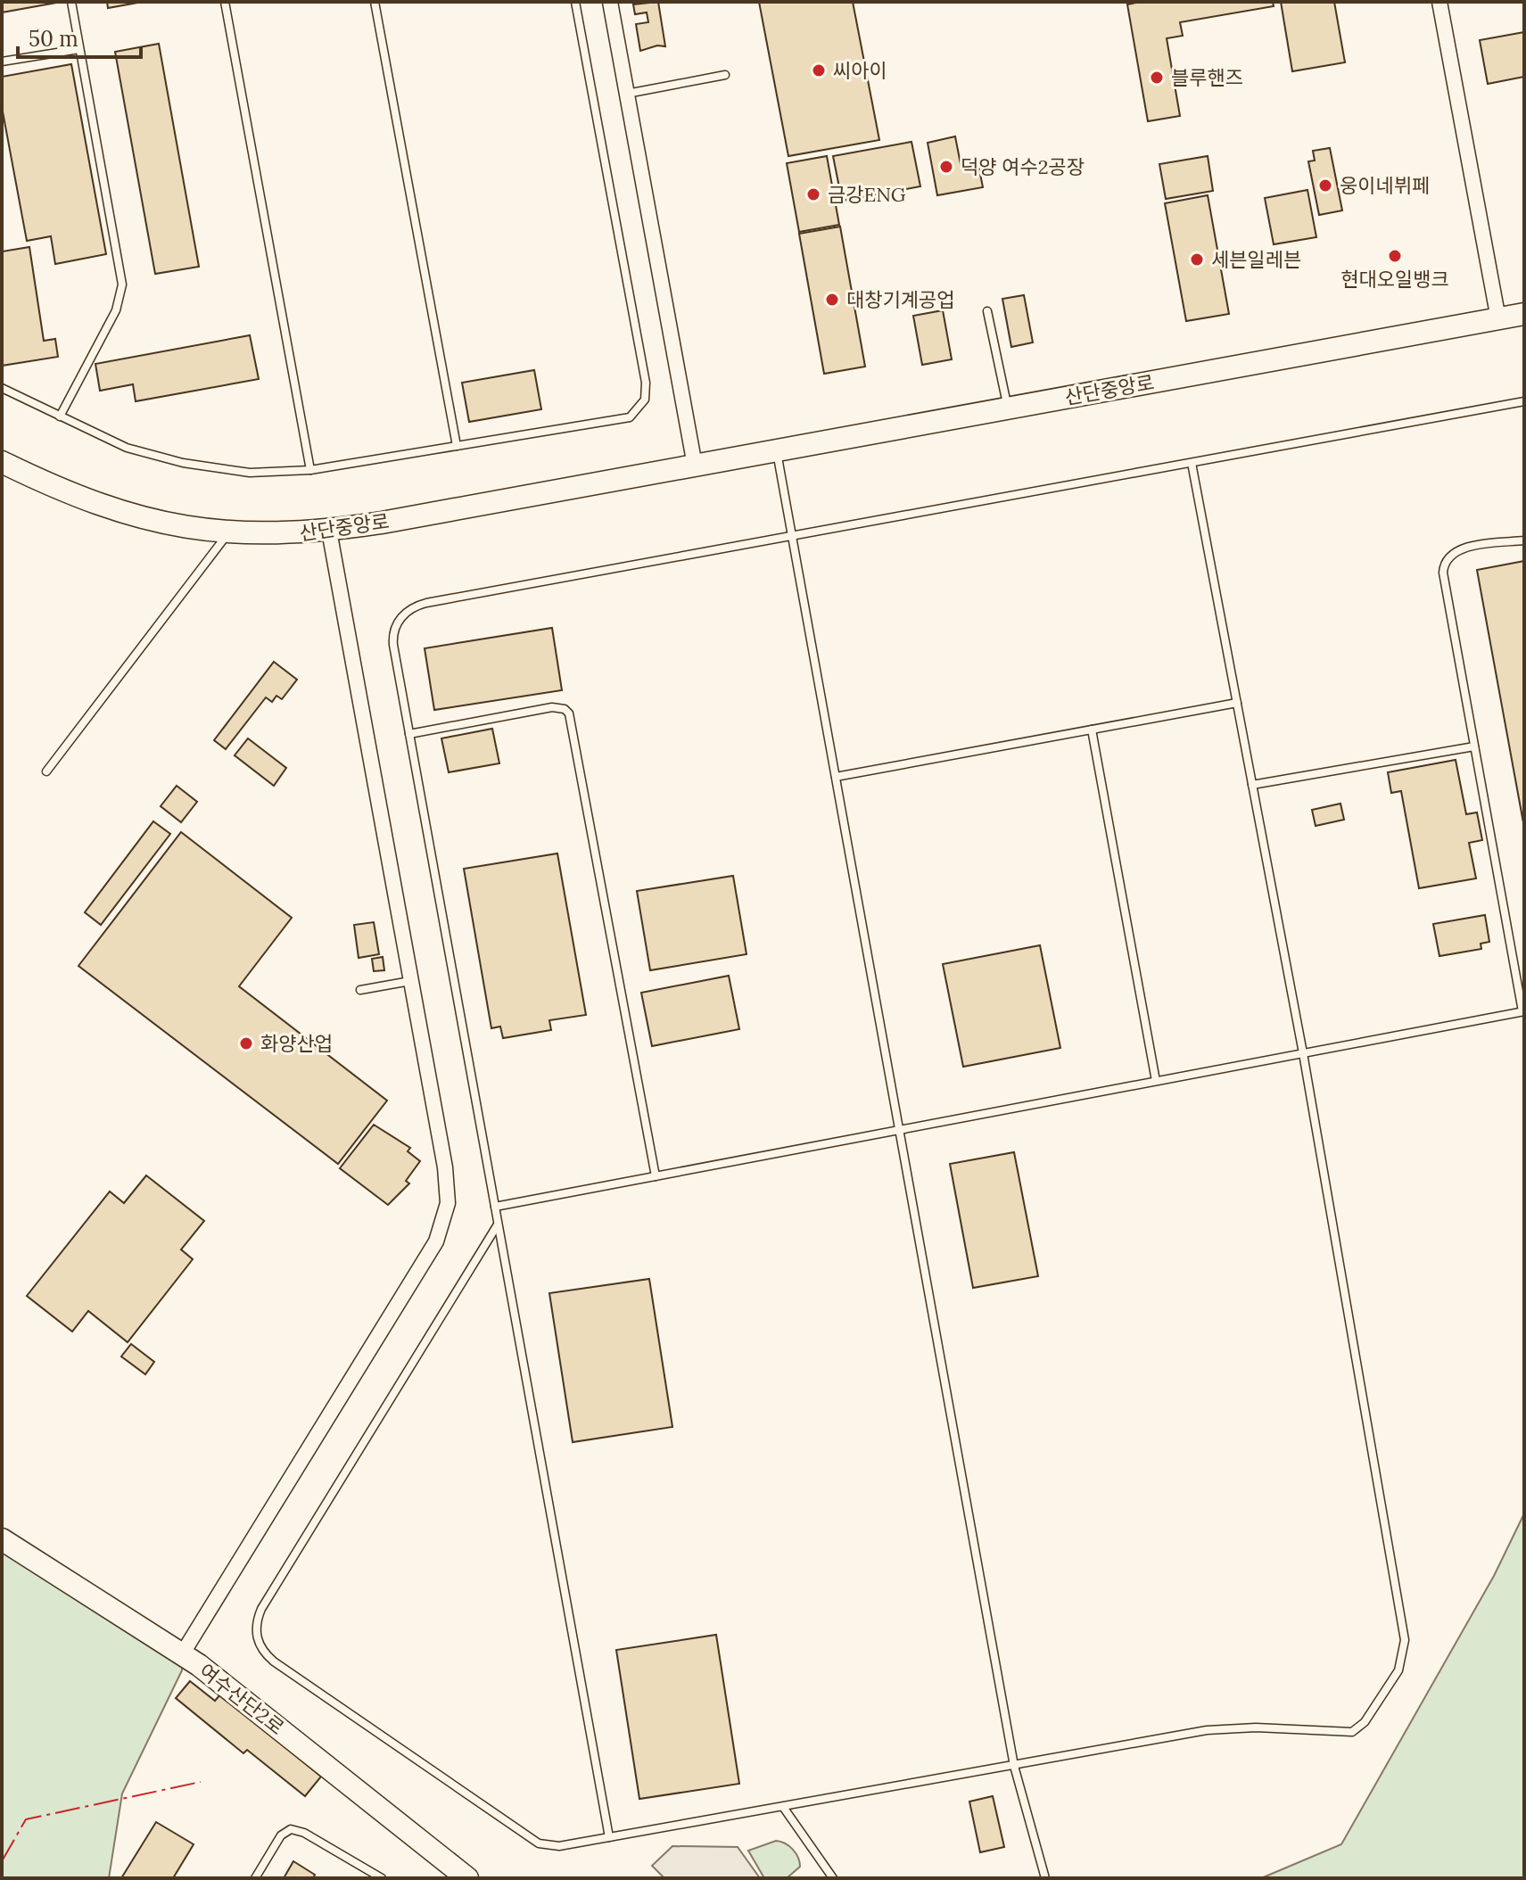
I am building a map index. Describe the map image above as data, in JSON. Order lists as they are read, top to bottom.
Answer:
{
  "streets": {
    "street": ["산단중앙로", "여수산단2로"]
  },
  "places": [
    "씨아이",
    "블루핸즈",
    "덕양 여수2공장",
    "웅이네뷔페",
    "금강ENG",
    "현대오일뱅크",
    "세븐일레븐",
    "대창기계공업",
    "화양산업"
  ],
  "scale_bar": "50 m"
}
